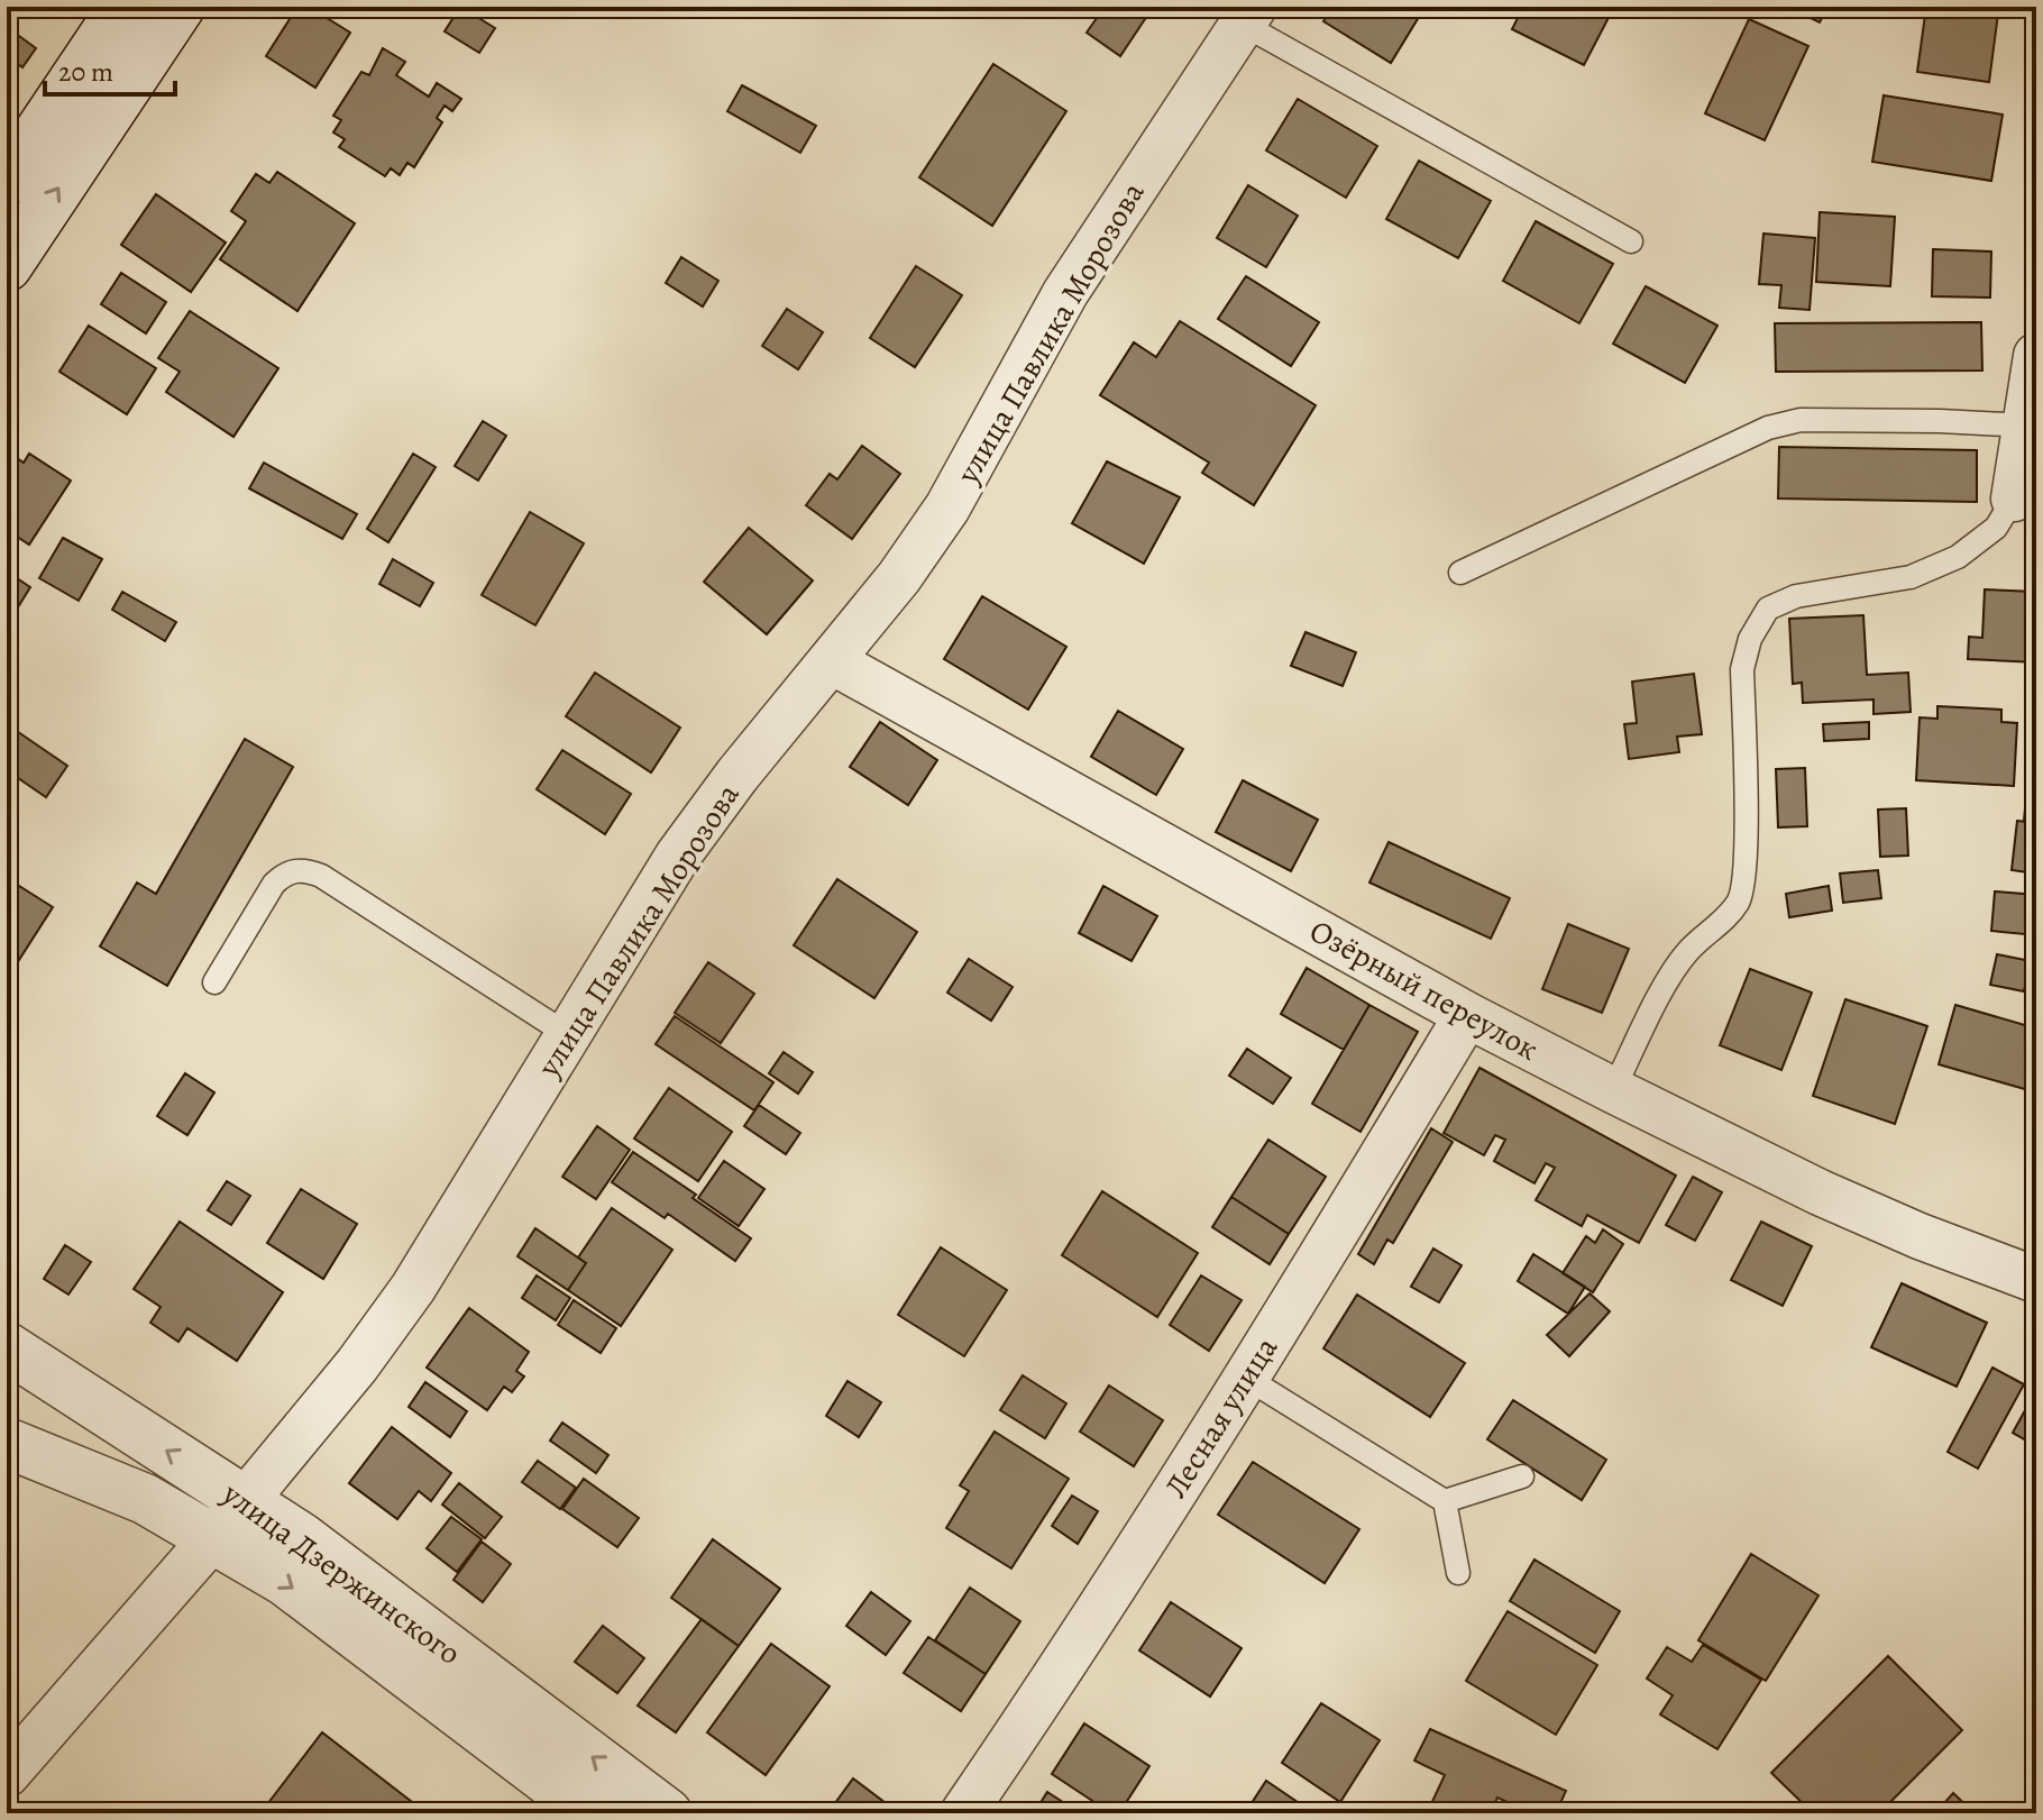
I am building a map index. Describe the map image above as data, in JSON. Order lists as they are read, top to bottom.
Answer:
{
  "streets": {
    "street": [
      "улица Павлика Морозова",
      "Озёрный переулок",
      "Лесная улица",
      "улица Дзержинского"
    ]
  },
  "crossings": [
    ["улица Павлика Морозова", "Озёрный переулок"],
    ["улица Павлика Морозова", "улица Дзержинского"],
    ["Озёрный переулок", "Лесная улица"]
  ],
  "scale_bar": "20 m"
}
